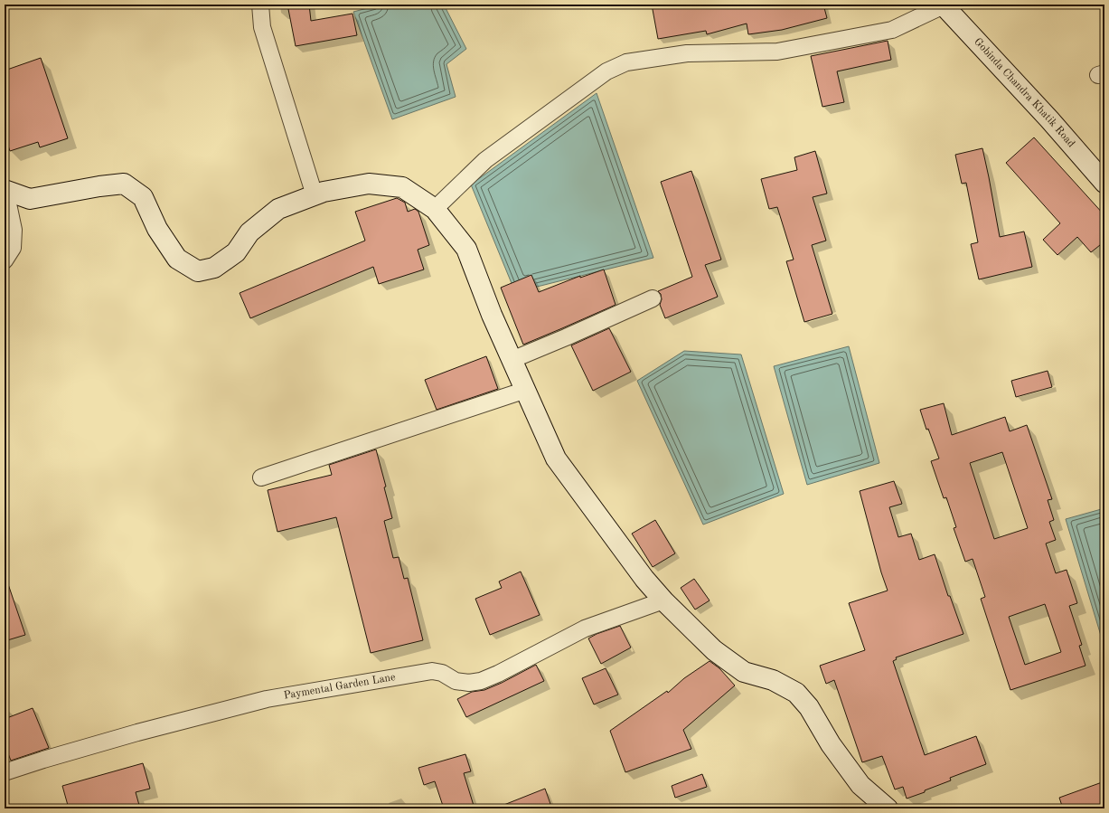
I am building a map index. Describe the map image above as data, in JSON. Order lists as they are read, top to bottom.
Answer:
{
  "streets": {
    "street": ["Gobinda Chandra Khatik Road", "Paymental Garden Lane"]
  }
}
